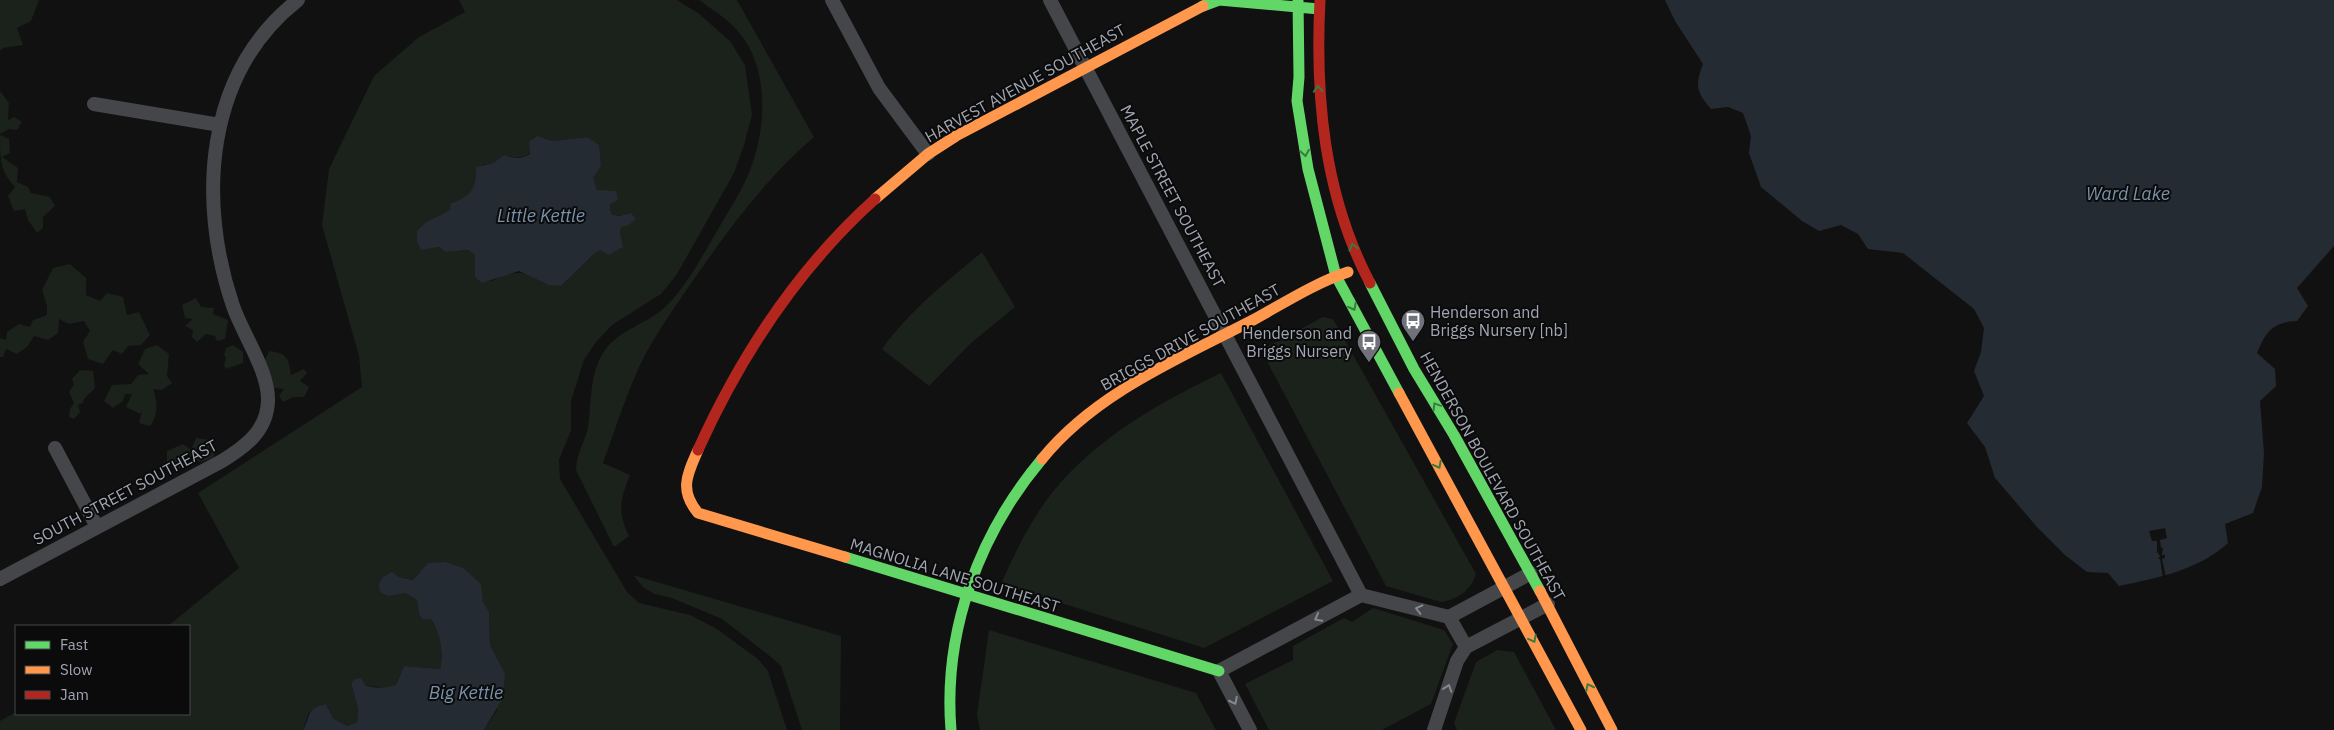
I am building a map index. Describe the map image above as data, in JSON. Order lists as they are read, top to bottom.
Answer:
{
  "streets": {
    "street": [
      "HARVEST AVENUE SOUTHEAST",
      "MAPLE STREET SOUTHEAST",
      "BRIGGS DRIVE SOUTHEAST",
      "HENDERSON BOULEVARD SOUTHEAST",
      "SOUTH STREET SOUTHEAST",
      "MAGNOLIA LANE SOUTHEAST"
    ]
  },
  "crossings": [
    ["HARVEST AVENUE SOUTHEAST", "MAPLE STREET SOUTHEAST"],
    ["HARVEST AVENUE SOUTHEAST", "HENDERSON BOULEVARD SOUTHEAST"],
    ["HARVEST AVENUE SOUTHEAST", "MAGNOLIA LANE SOUTHEAST"],
    ["MAPLE STREET SOUTHEAST", "BRIGGS DRIVE SOUTHEAST"],
    ["BRIGGS DRIVE SOUTHEAST", "HENDERSON BOULEVARD SOUTHEAST"],
    ["BRIGGS DRIVE SOUTHEAST", "MAGNOLIA LANE SOUTHEAST"]
  ],
  "water": ["Ward Lake", "Little Kettle", "Big Kettle"],
  "places": {
    "bus stop": ["Henderson and Briggs Nursery [nb]", "Henderson and Briggs Nursery"]
  },
  "legend": ["Fast", "Slow", "Jam"]
}
